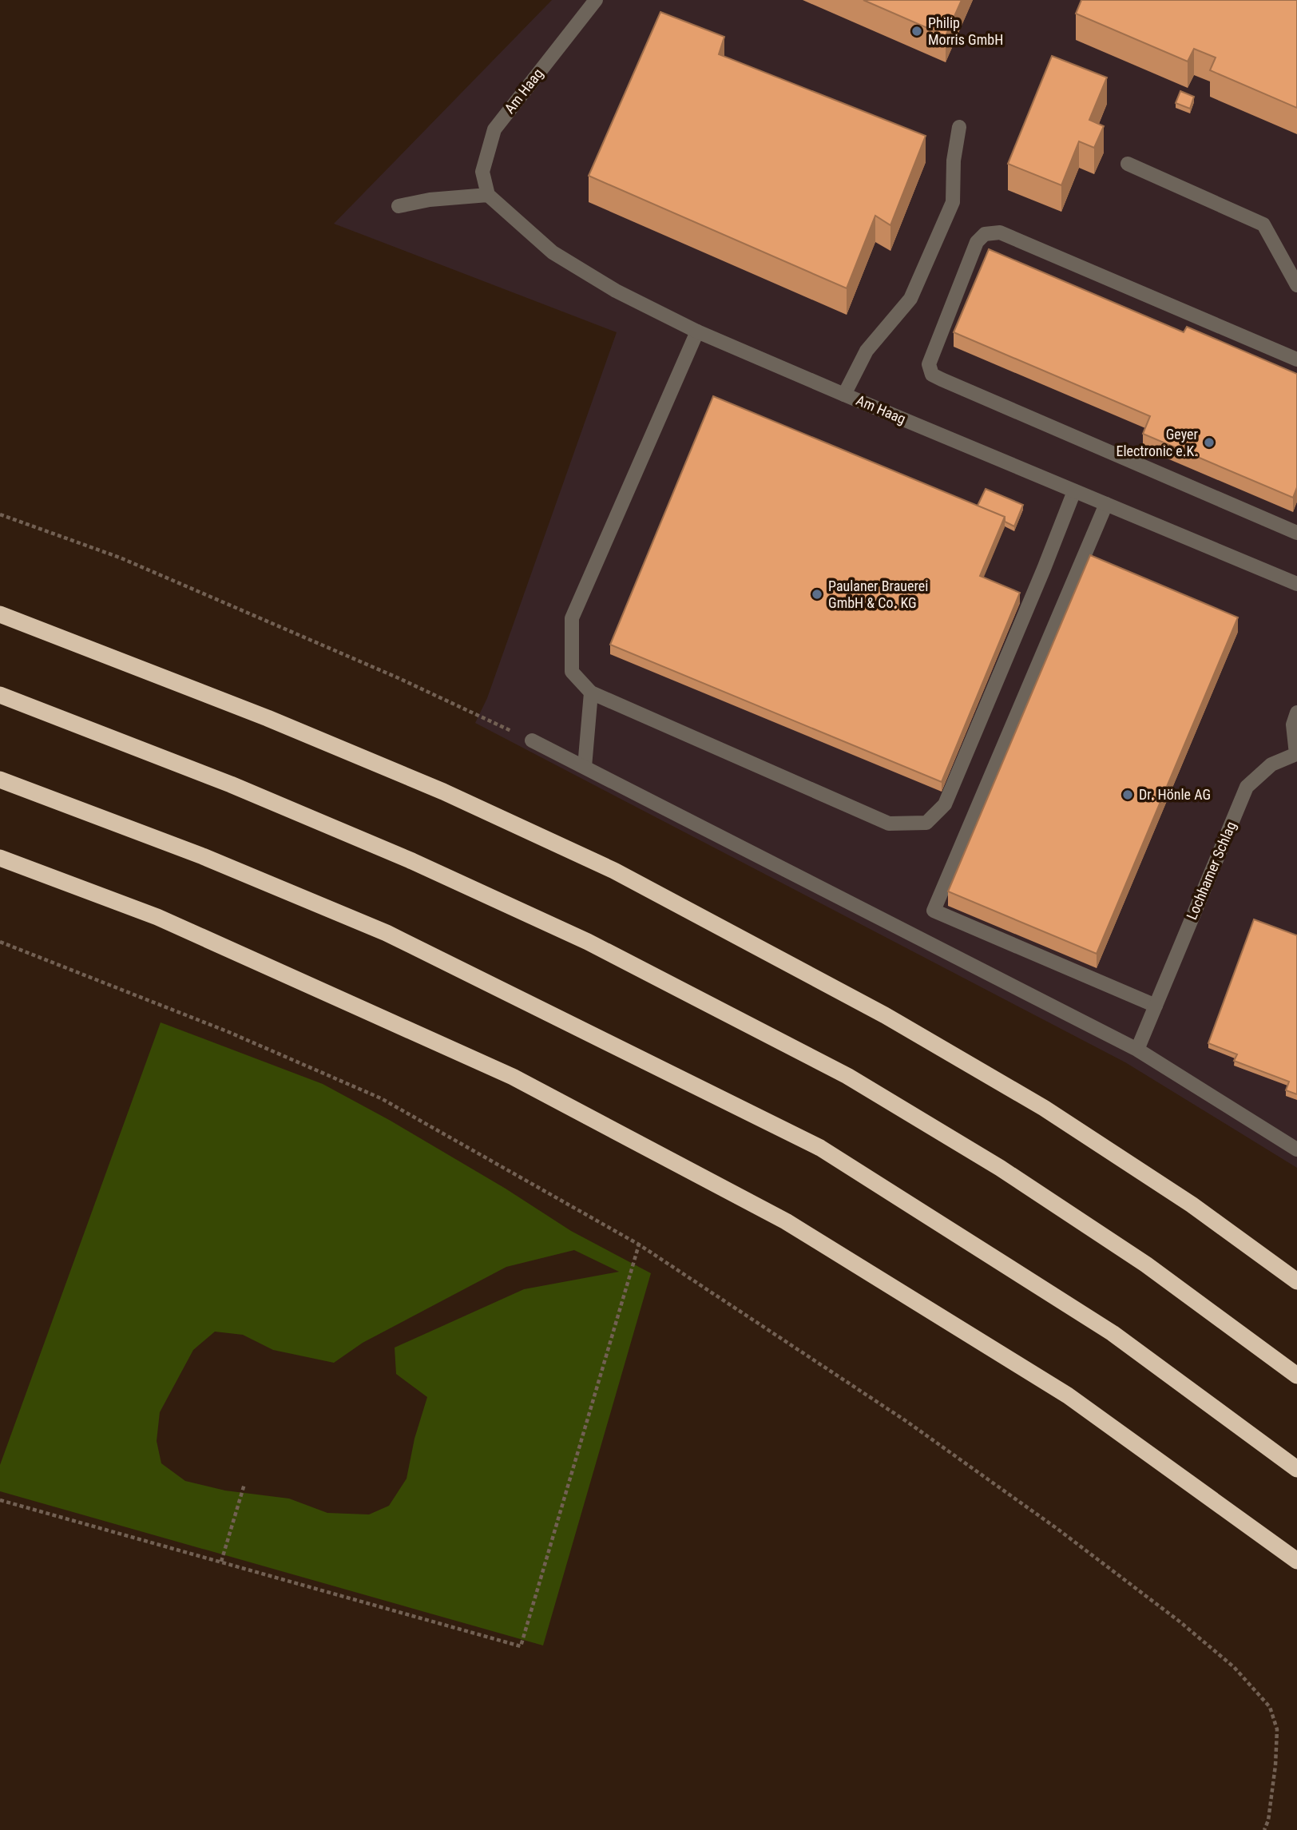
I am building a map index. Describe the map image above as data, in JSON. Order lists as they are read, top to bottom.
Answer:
{
  "streets": {
    "street": ["Am Haag", "Lochhamer Schlag"]
  },
  "places": [
    "Philip Morris GmbH",
    "Geyer Electronic e.K.",
    "Paulaner Brauerei GmbH & Co. KG",
    "Dr. Hönle AG"
  ]
}
